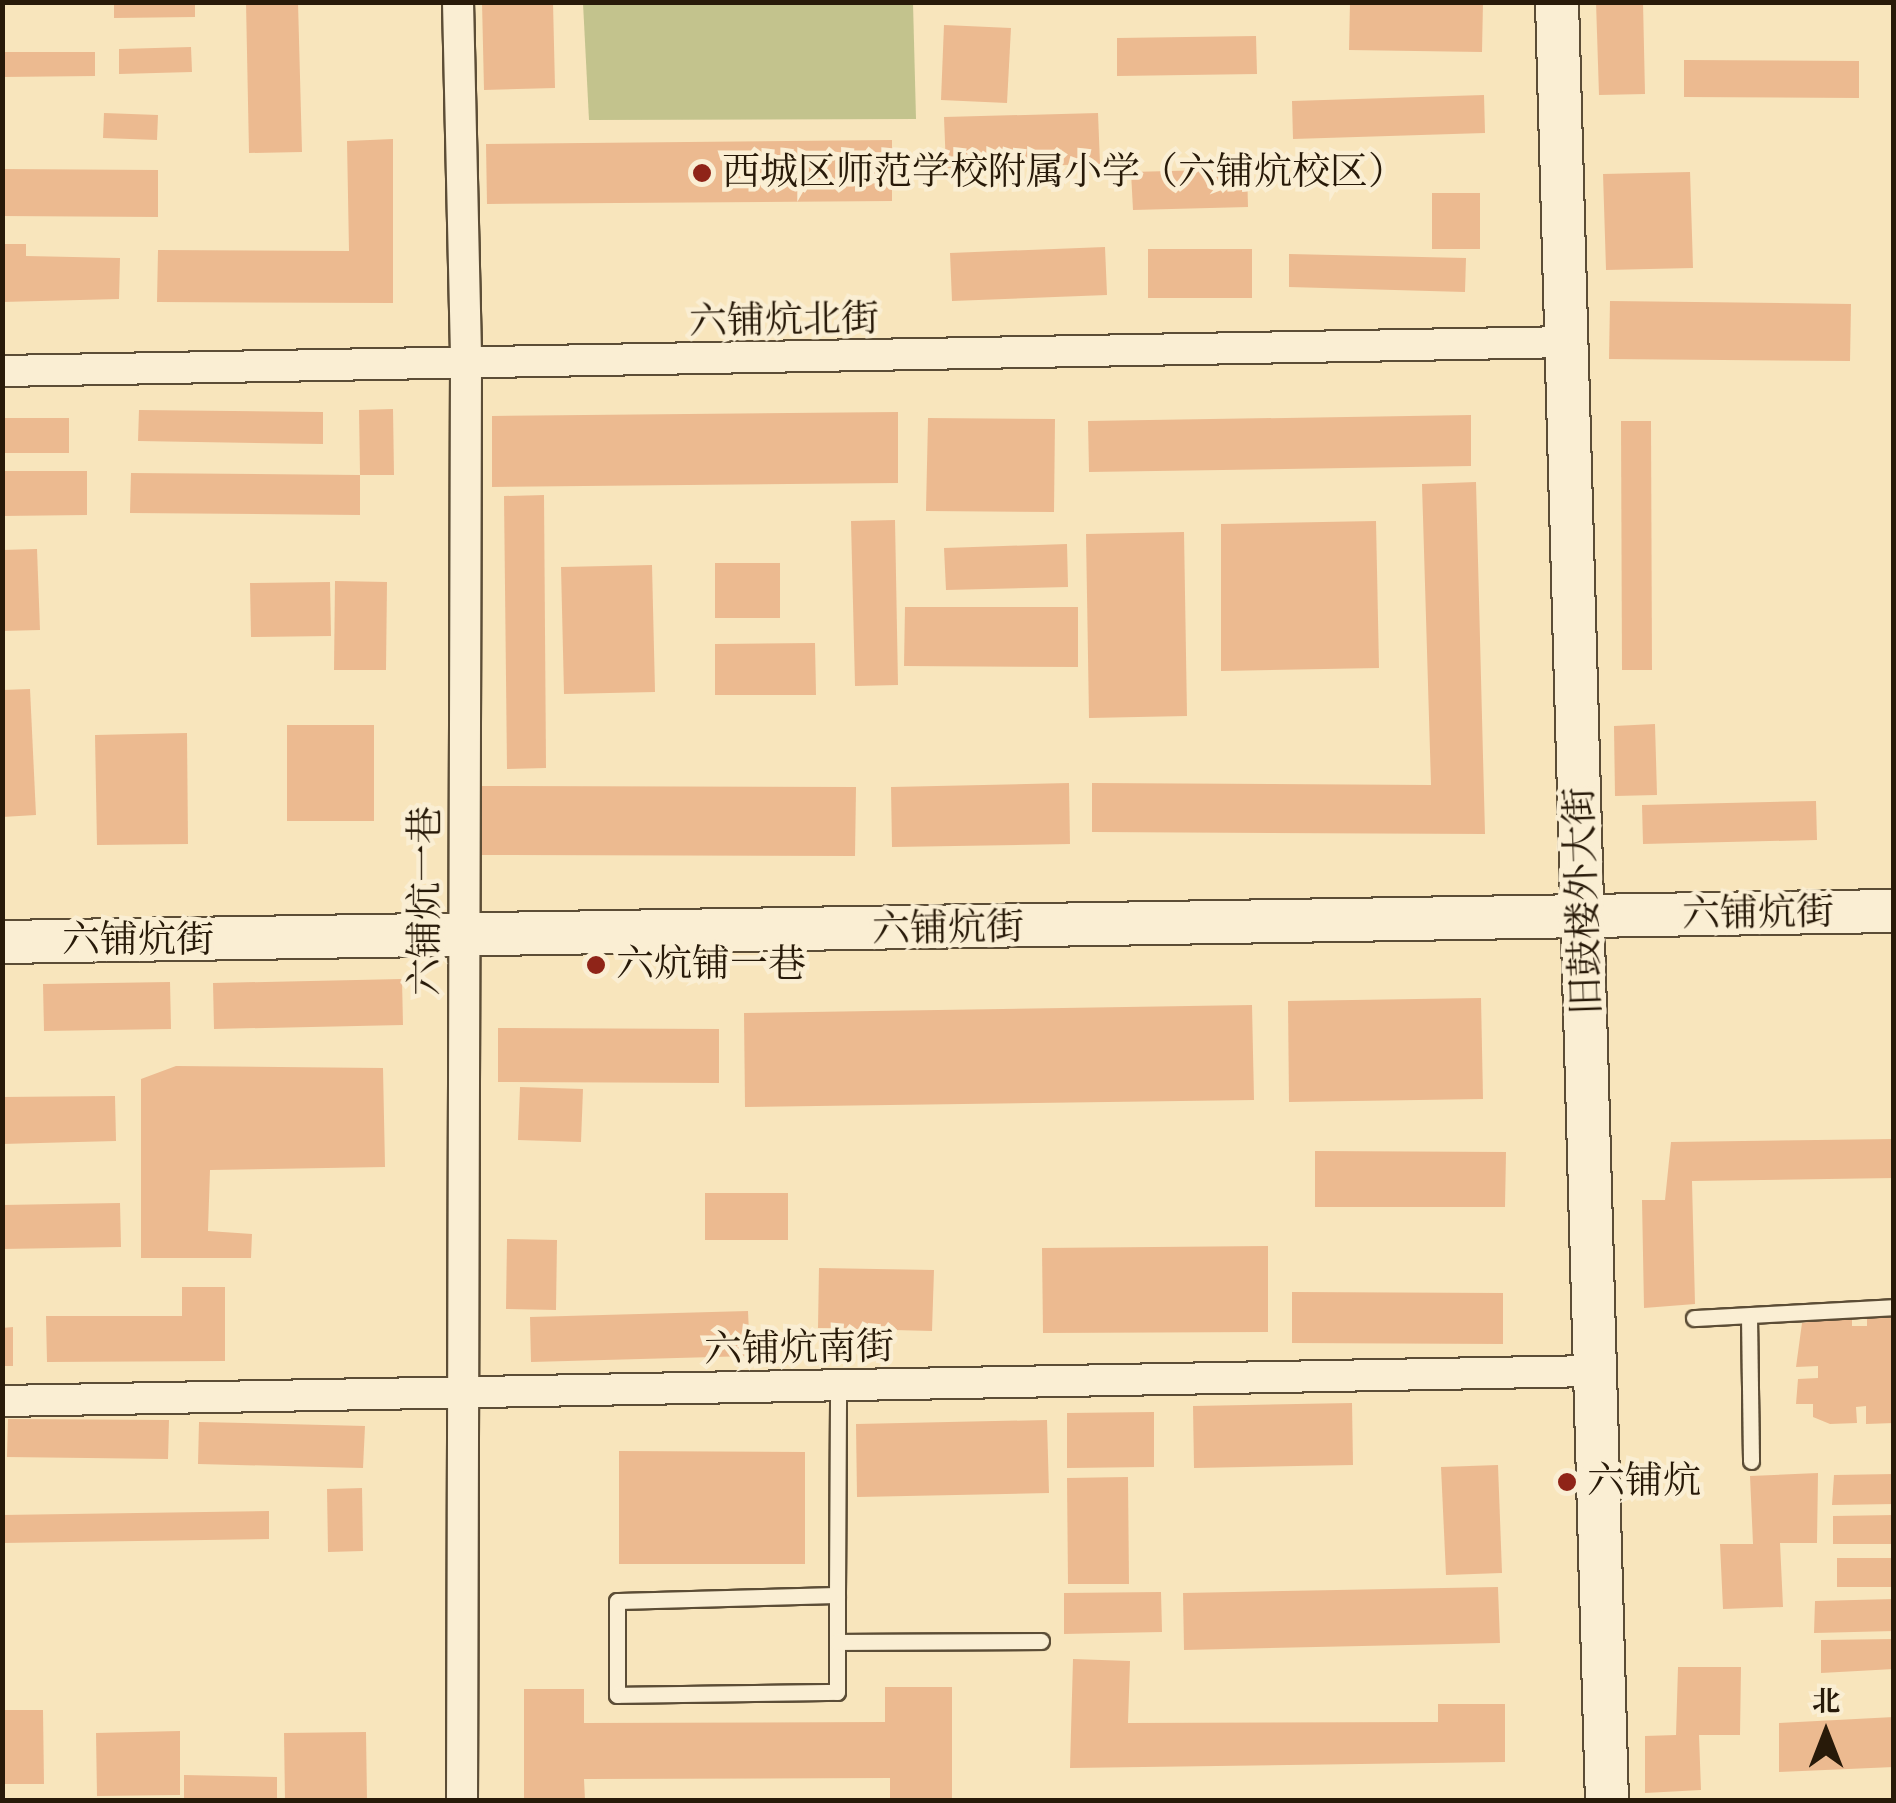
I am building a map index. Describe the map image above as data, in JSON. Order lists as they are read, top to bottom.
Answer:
{
  "streets": {
    "street": [
      "六铺炕北街",
      "六铺炕一巷",
      "旧鼓楼外大街",
      "六铺炕街",
      "六铺炕南街"
    ]
  },
  "crossings": [
    ["六铺炕北街", "六铺炕一巷"],
    ["六铺炕北街", "旧鼓楼外大街"],
    ["六铺炕一巷", "六铺炕街"],
    ["六铺炕一巷", "六铺炕南街"],
    ["旧鼓楼外大街", "六铺炕街"],
    ["旧鼓楼外大街", "六铺炕南街"]
  ],
  "places": ["西城区师范学校附属小学（六铺炕校区）", "六炕铺一巷", "六铺炕"],
  "north": "top"
}
